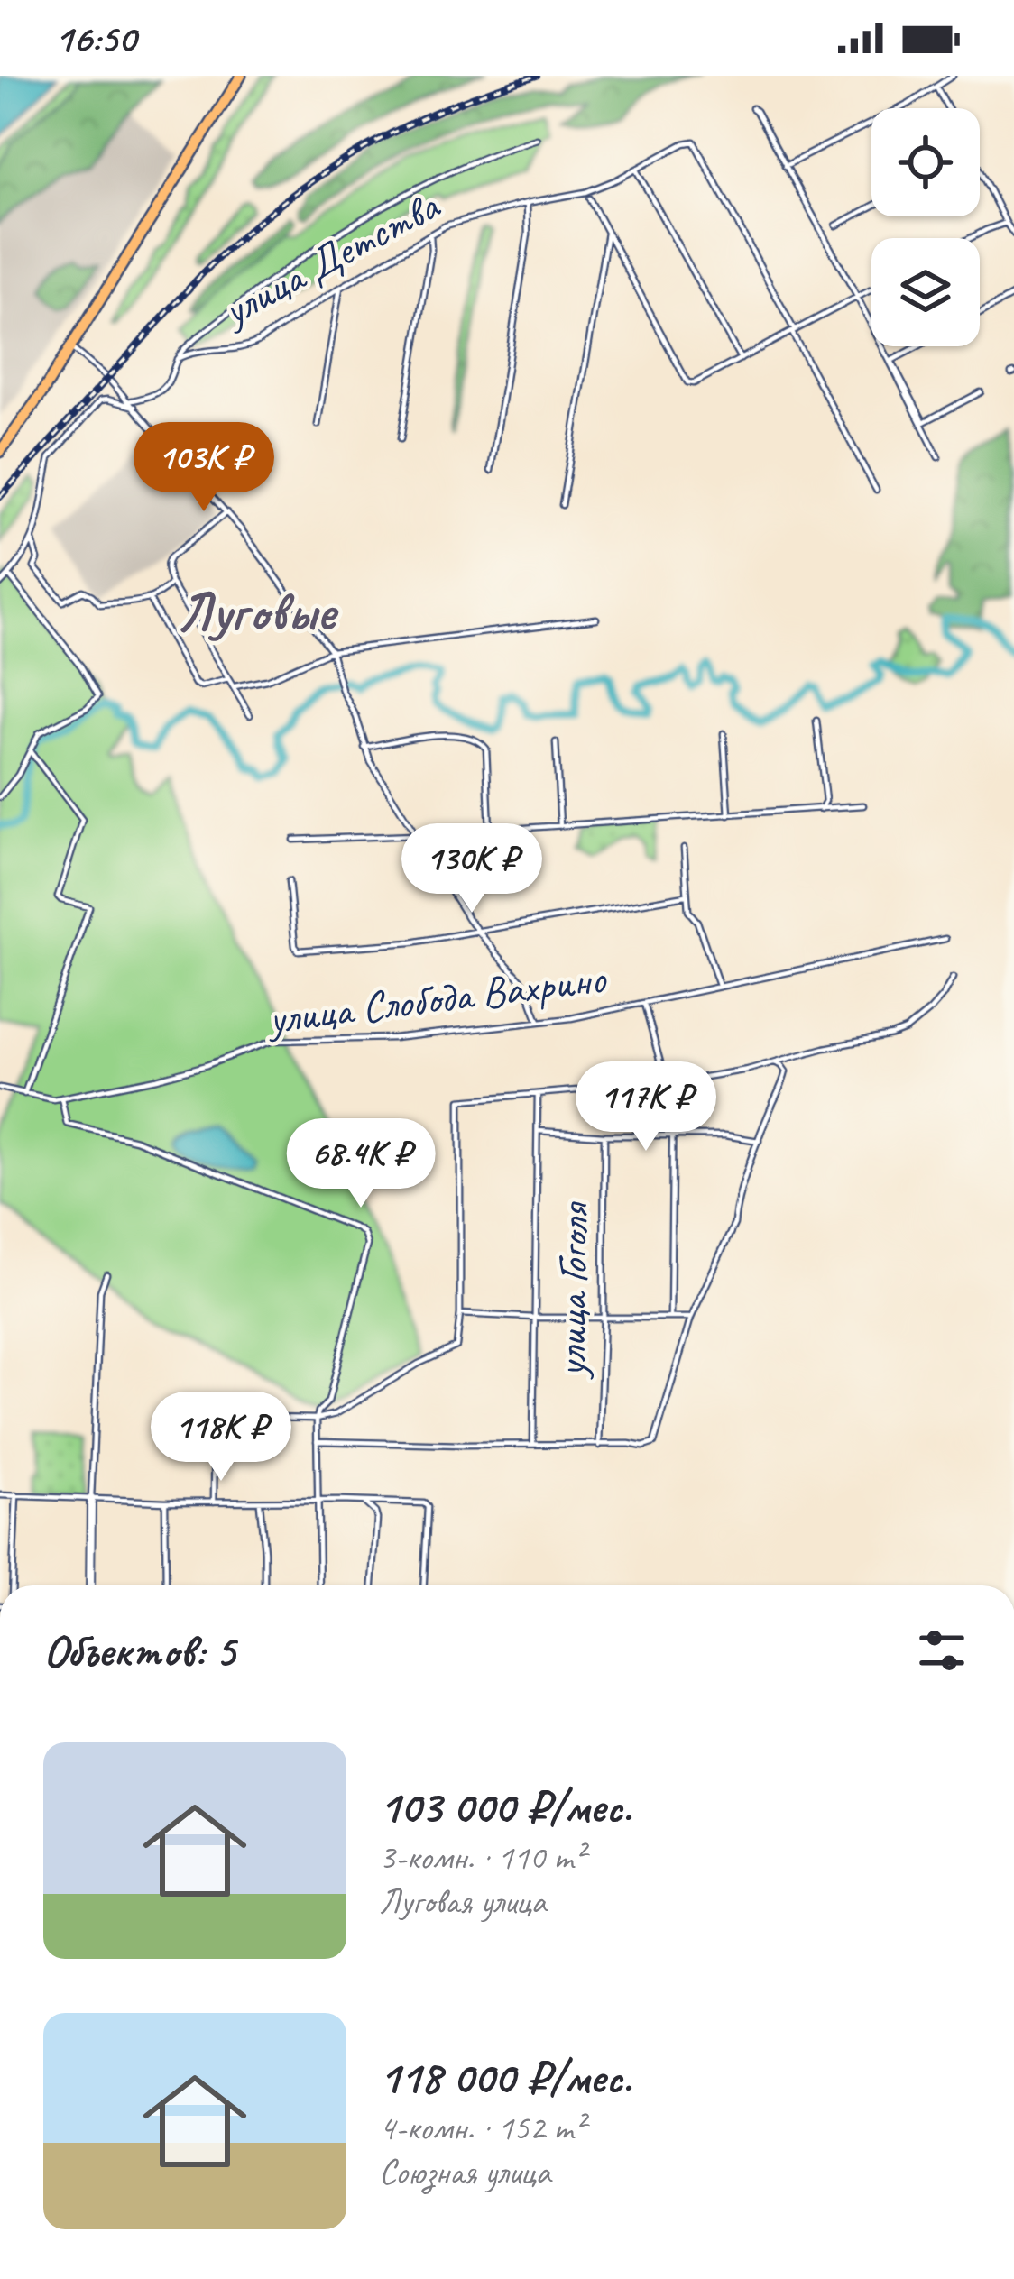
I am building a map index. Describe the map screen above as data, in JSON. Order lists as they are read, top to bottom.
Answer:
{
  "streets": {
    "street": ["улица Детства", "улица Слобода Вахрино", "улица Гоголя"]
  },
  "districts": ["Луговые"],
  "page": {
    "status": "16:50",
    "price": [
      "103K ₽",
      "130K ₽",
      "117K ₽",
      "68.4K ₽",
      "118K ₽"
    ],
    "heading": "Объектов: 5",
    "list": [
      {
        "name": "103 000 ₽/мес.",
        "note": "3-комн. · 110 m² · Луговая улица"
      },
      {
        "name": "118 000 ₽/мес.",
        "note": "4-комн. · 152 m² · Союзная улица"
      }
    ]
  }
}
